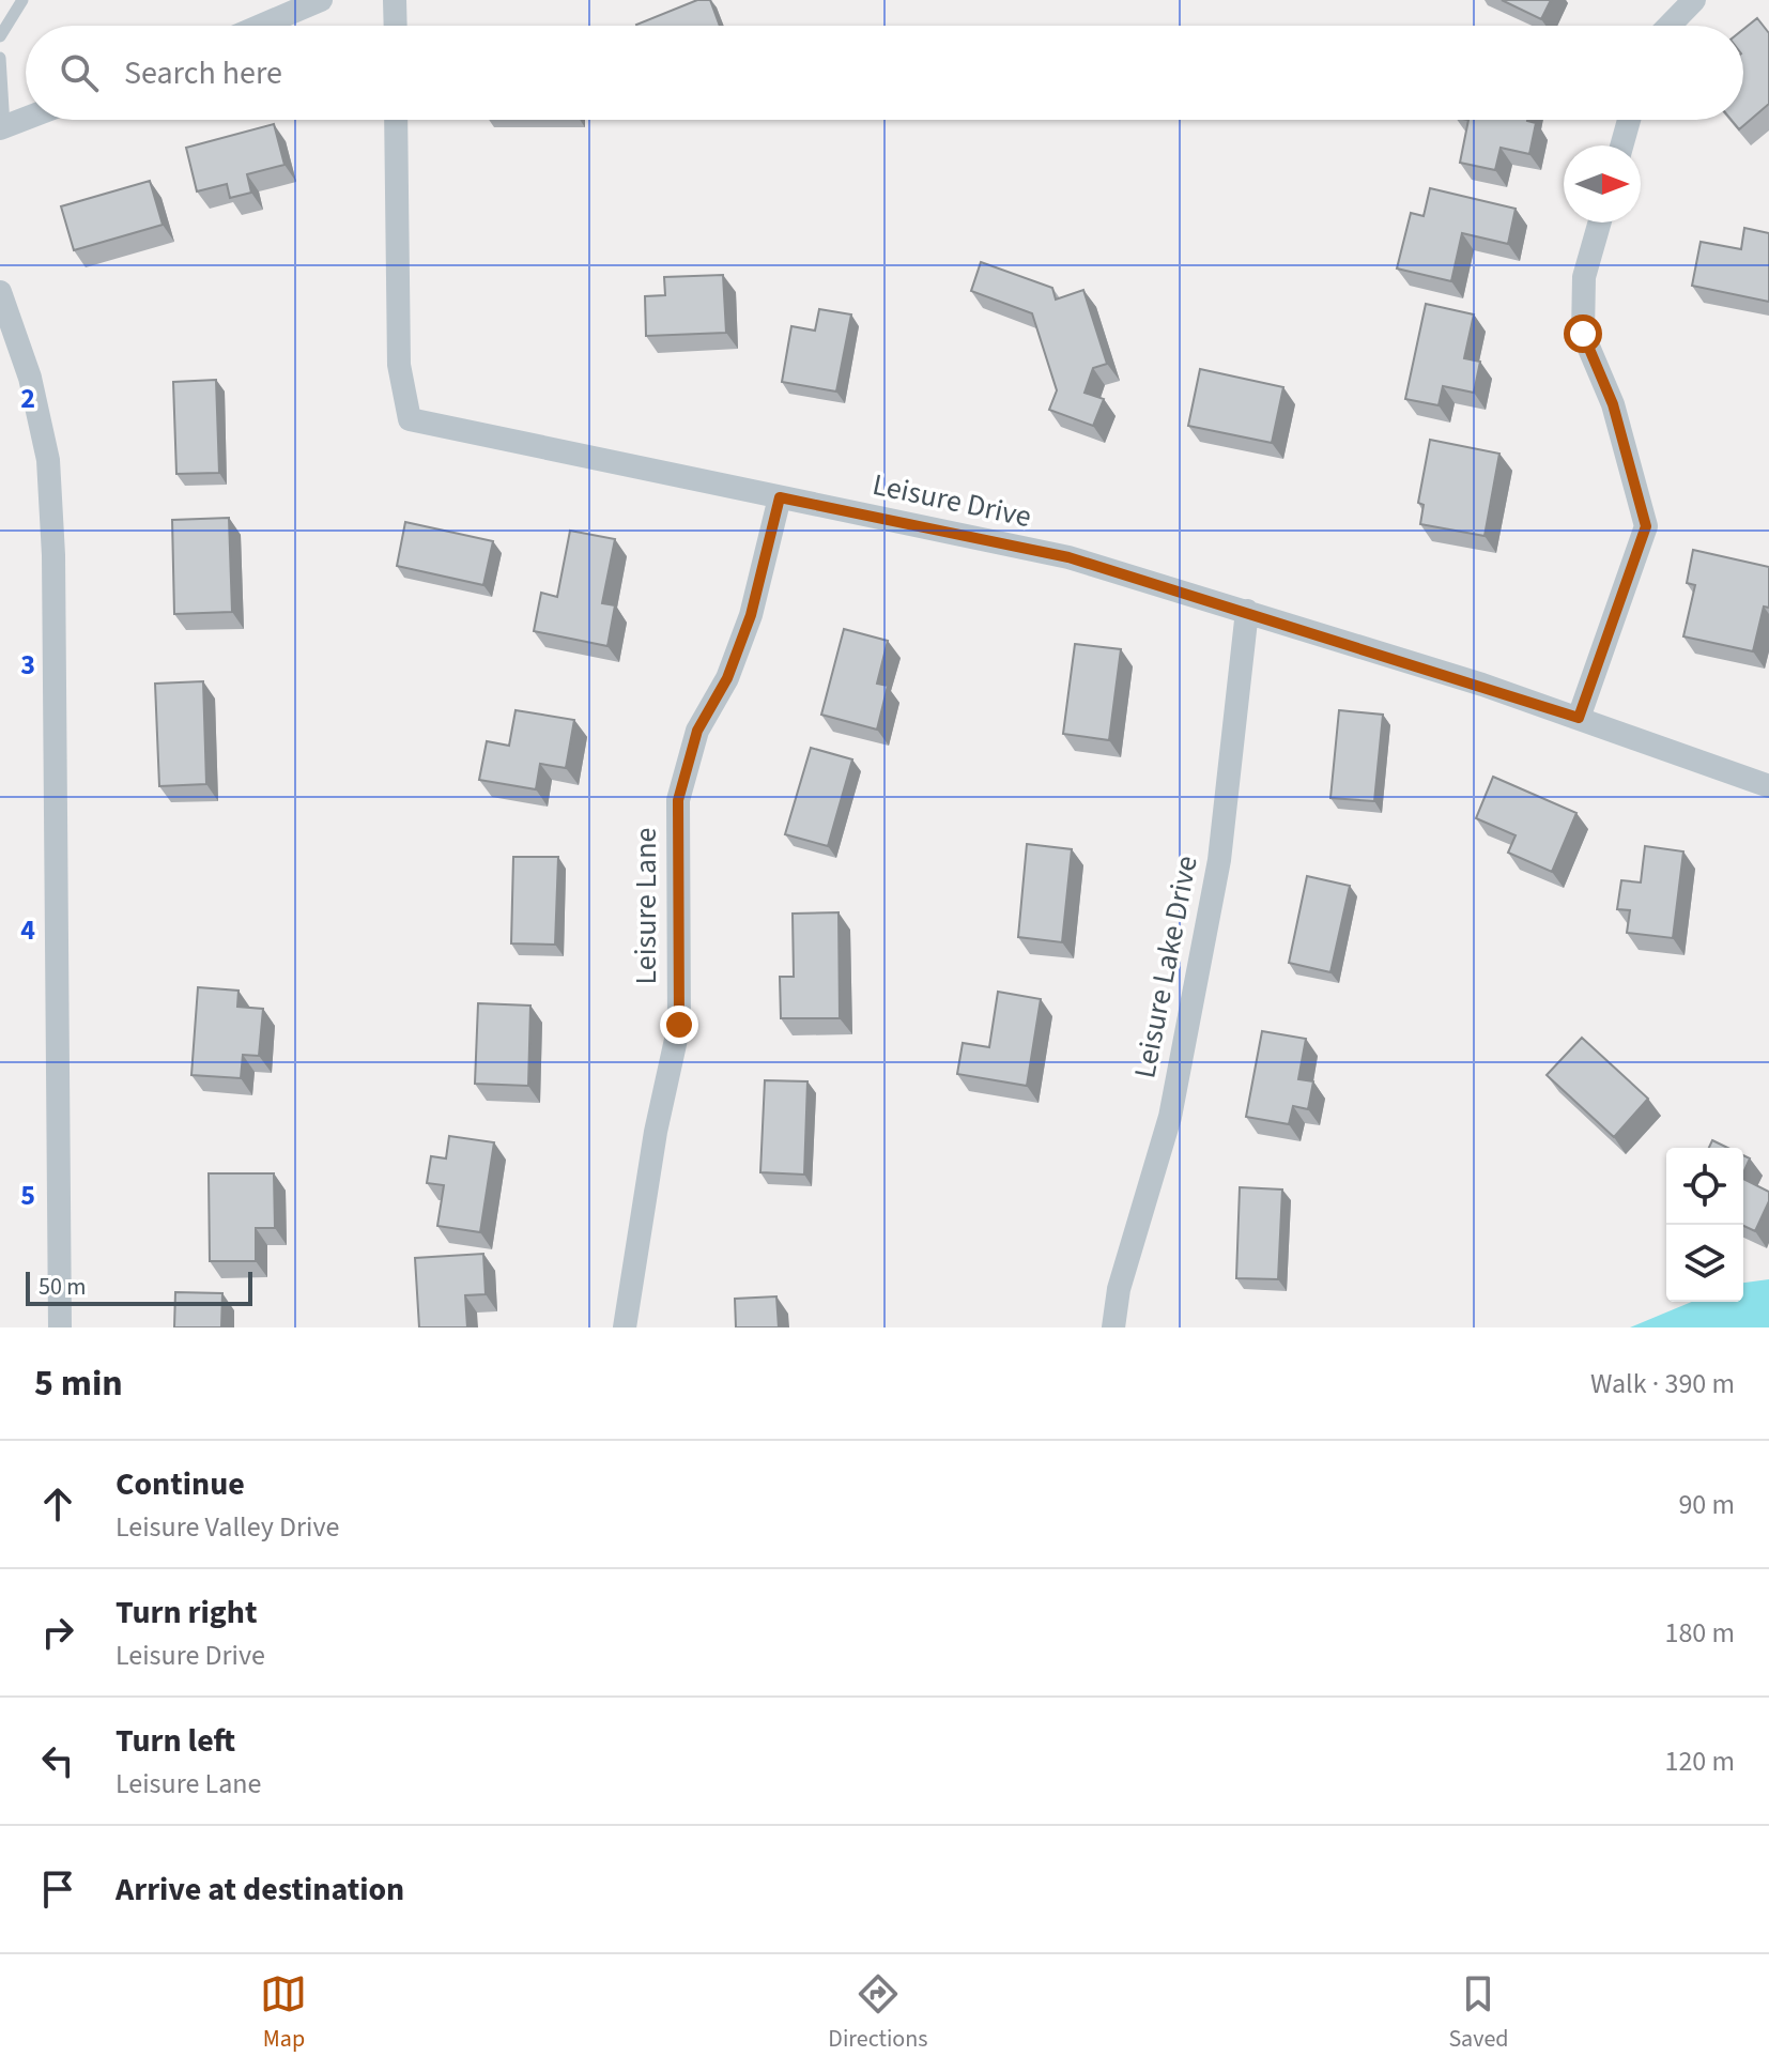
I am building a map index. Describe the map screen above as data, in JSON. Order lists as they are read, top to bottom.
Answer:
{
  "streets": {
    "street": ["Leisure Drive", "Leisure Lane", "Leisure Lake Drive"]
  },
  "crossings": [
    ["Leisure Drive", "Leisure Lane"],
    ["Leisure Drive", "Leisure Lake Drive"]
  ],
  "scale_bar": "50 m",
  "north": "right",
  "page": {
    "search": "Search here",
    "scale": "50 m",
    "heading": ["5 min", "Walk · 390 m"],
    "list": [
      ["Continue", "Leisure Valley Drive", "90 m"],
      ["Turn right", "Leisure Drive", "180 m"],
      ["Turn left", "Leisure Lane", "120 m"],
      "Arrive at destination"
    ],
    "nav": ["Map", "Directions", "Saved"]
  },
  "grid": {
    "rows": [
      "2",
      "3",
      "4",
      "5"
    ]
  }
}
